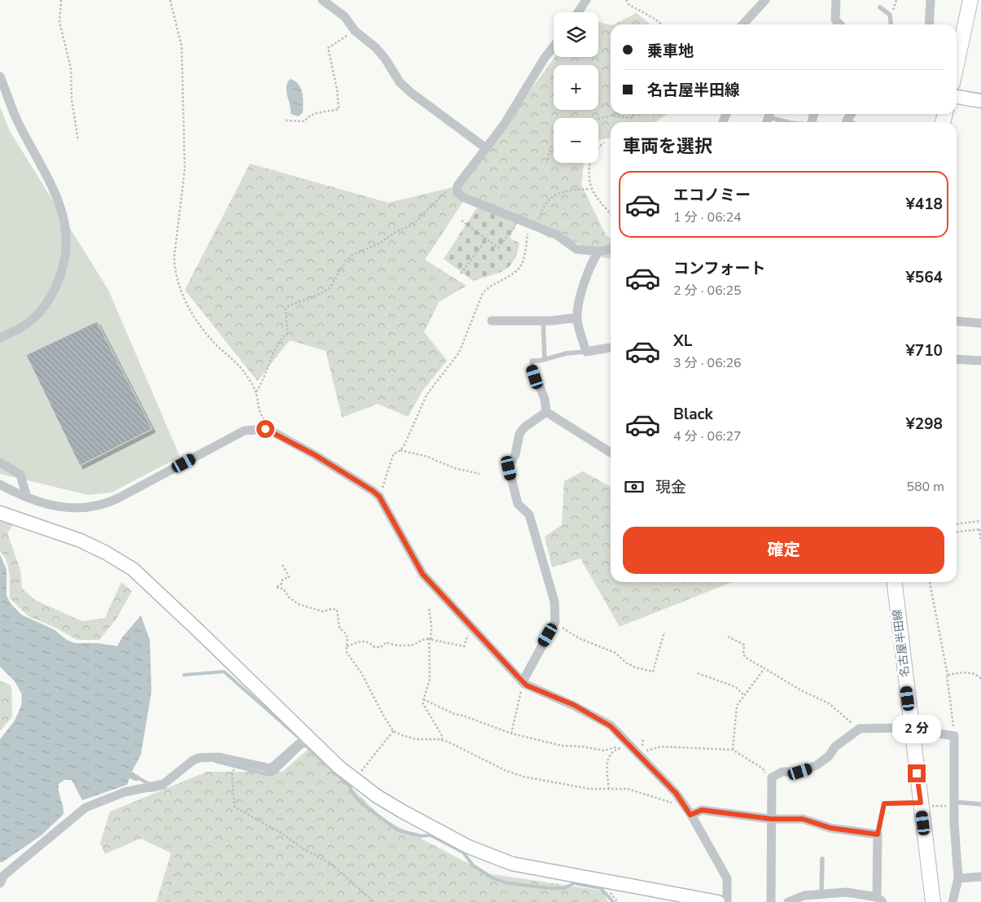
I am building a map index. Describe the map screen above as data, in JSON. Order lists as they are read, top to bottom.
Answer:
{
  "streets": {
    "main road": ["名古屋半田線"]
  },
  "page": {
    "map_buttons": ["+", "−"],
    "banner": ["乗車地", "名古屋半田線"],
    "heading": "車両を選択",
    "list": [
      {
        "name": "エコノミー",
        "note": "1 分 · 06:24",
        "value": "¥418"
      },
      {
        "name": "コンフォート",
        "note": "2 分 · 06:25",
        "value": "¥564"
      },
      {
        "name": "XL",
        "note": "3 分 · 06:26",
        "value": "¥710"
      },
      {
        "name": "Black",
        "note": "4 分 · 06:27",
        "value": "¥298"
      }
    ],
    "pay": ["現金", "580 m"],
    "buttons": "確定",
    "bubble": "2 分"
  }
}
